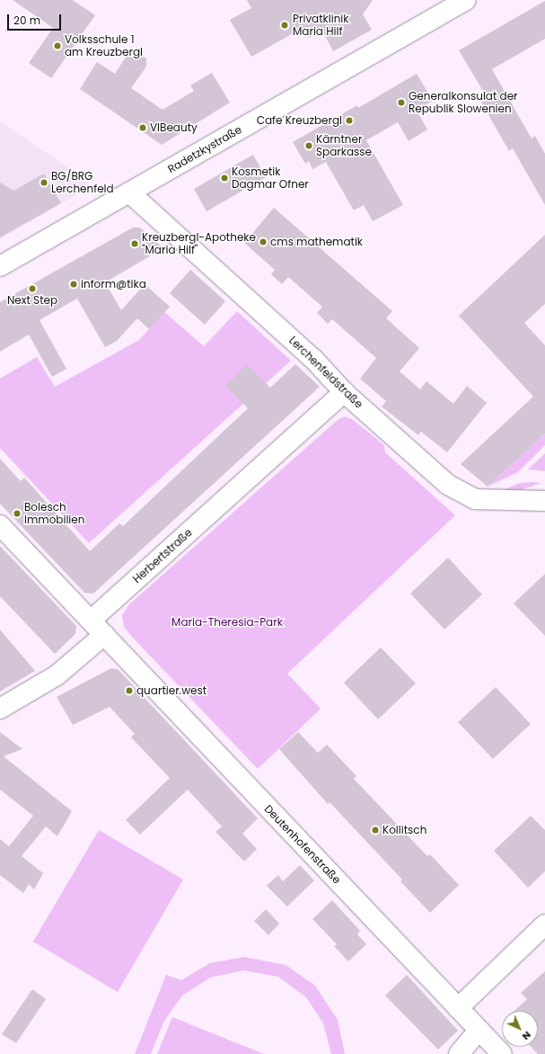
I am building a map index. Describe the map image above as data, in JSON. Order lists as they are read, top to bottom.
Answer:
{
  "streets": {
    "street": [
      "Radetzkystraße",
      "Lerchenfeldstraße",
      "Herbertstraße",
      "Deutenhofenstraße"
    ]
  },
  "crossings": [
    ["Radetzkystraße", "Lerchenfeldstraße"],
    ["Lerchenfeldstraße", "Herbertstraße"]
  ],
  "parks": ["Maria-Theresia-Park"],
  "places": [
    "Privatklinik Maria Hilf",
    "Volksschule 1 am Kreuzbergl",
    "Generalkonsulat der Republik Slowenien",
    "Cafe Kreuzbergl",
    "VIBeauty",
    "Kärntner Sparkasse",
    "Kosmetik Dagmar Ofner",
    "BG/BRG Lerchenfeld",
    "cms mathematik",
    "Kreuzbergl-Apotheke \"Maria Hilf\"",
    "inform@tika",
    "Next Step",
    "Bolesch Immobilien",
    "quartier.west",
    "Kollitsch"
  ],
  "scale_bar": "20 m",
  "north": "bottom right"
}
